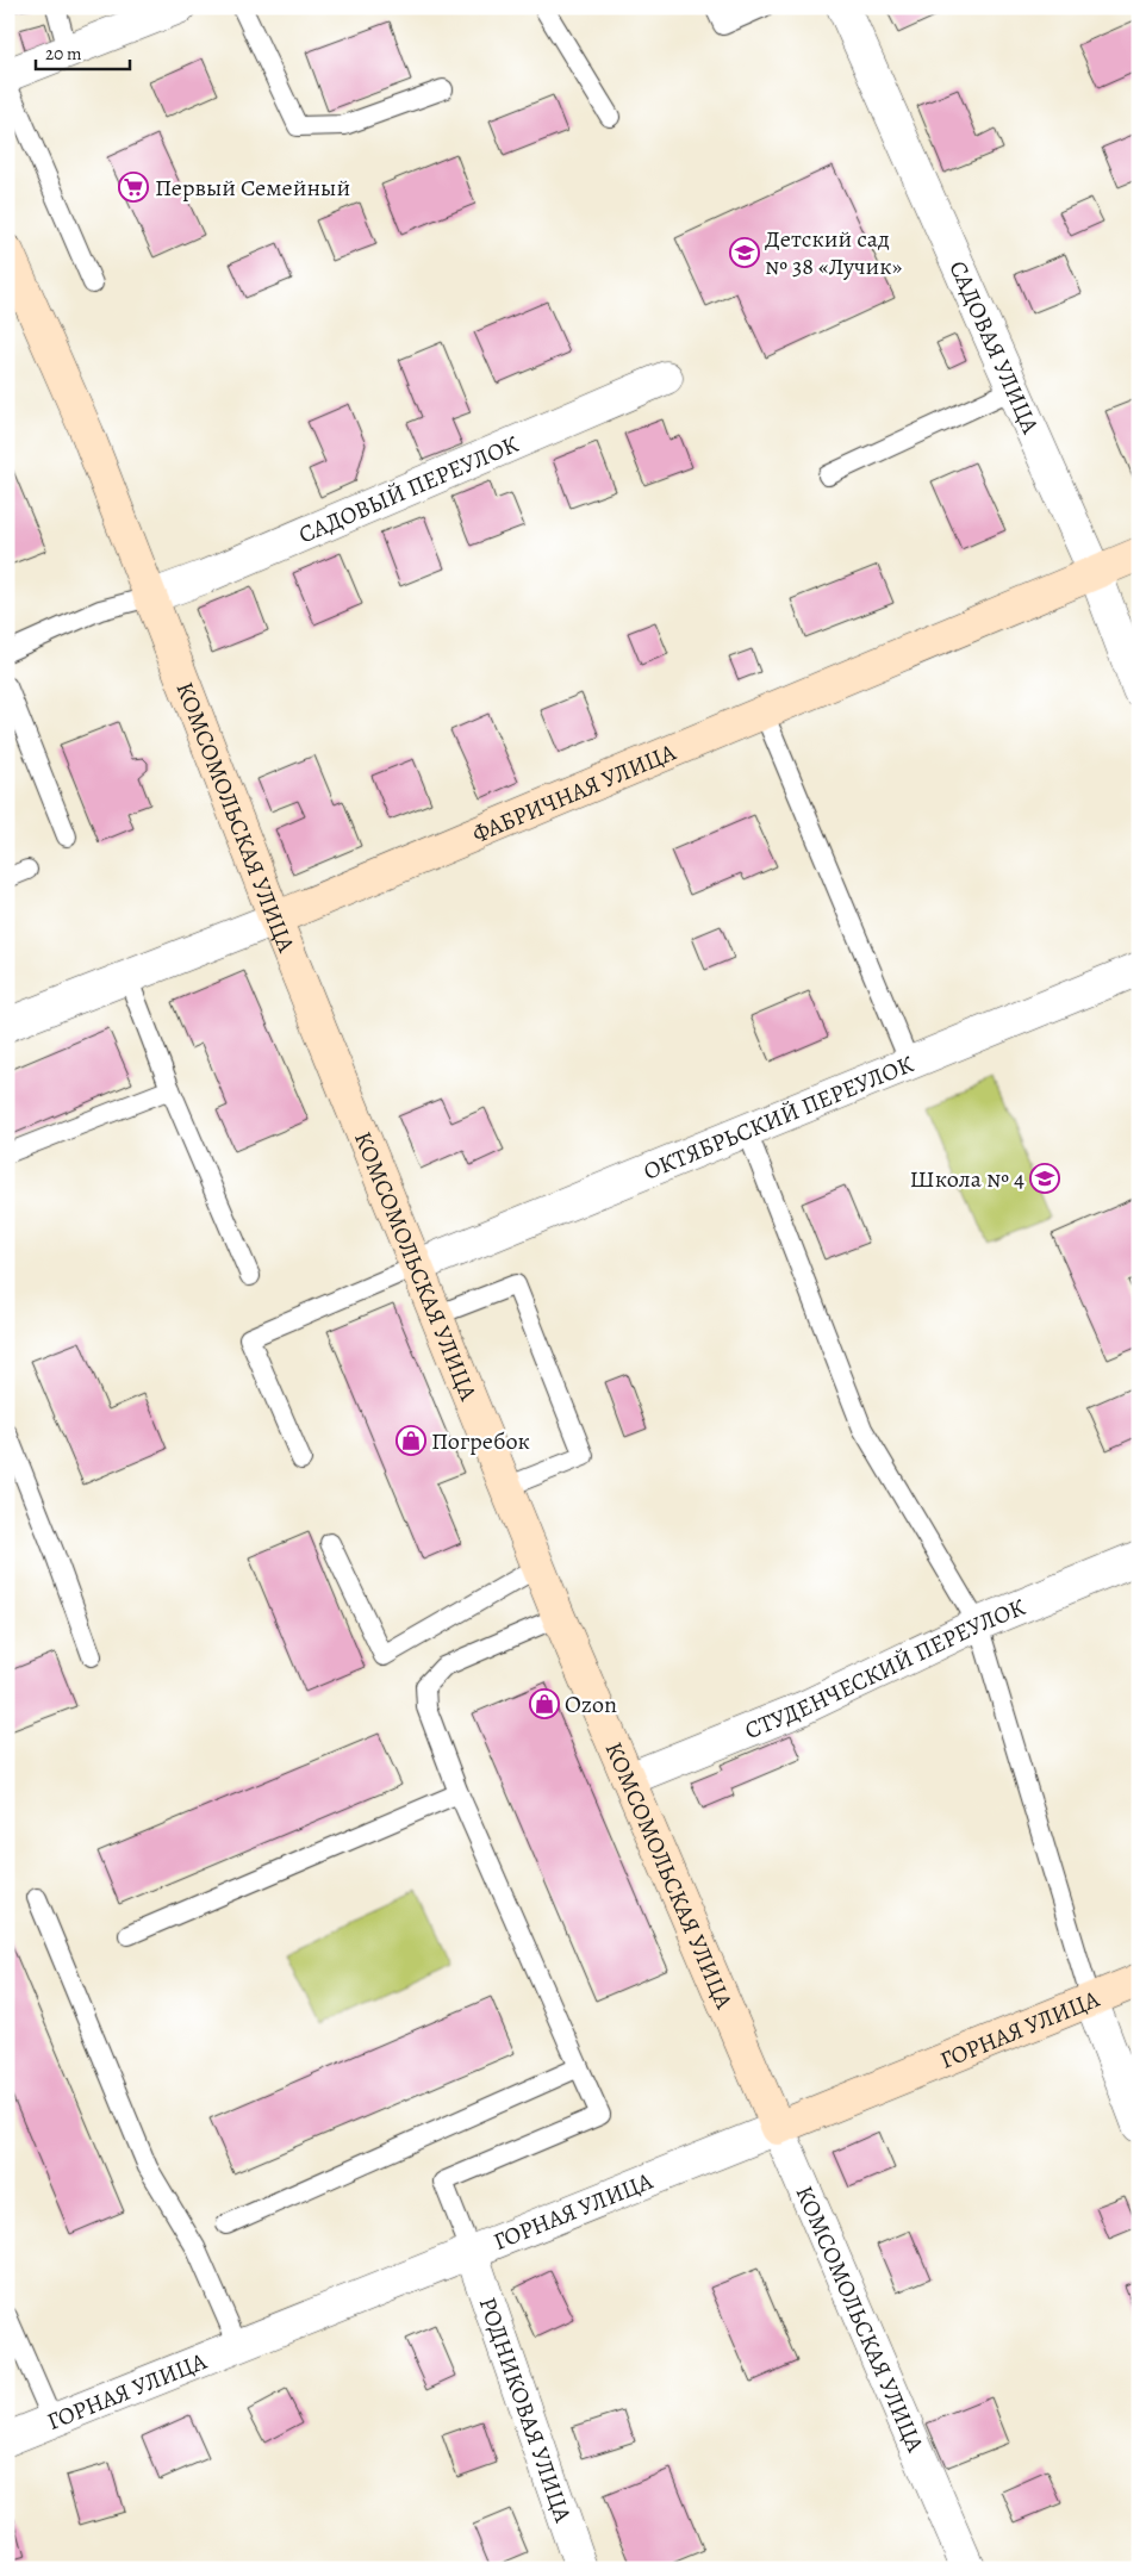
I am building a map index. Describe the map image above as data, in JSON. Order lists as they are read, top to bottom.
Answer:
{
  "streets": {
    "street": [
      "САДОВАЯ УЛИЦА",
      "САДОВЫЙ ПЕРЕУЛОК",
      "ФАБРИЧНАЯ УЛИЦА",
      "КОМСОМОЛЬСКАЯ УЛИЦА",
      "ОКТЯБРЬСКИЙ ПЕРЕУЛОК",
      "СТУДЕНЧЕСКИЙ ПЕРЕУЛОК",
      "ГОРНАЯ УЛИЦА",
      "РОДНИКОВАЯ УЛИЦА"
    ]
  },
  "crossings": [
    ["САДОВАЯ УЛИЦА", "ФАБРИЧНАЯ УЛИЦА"],
    ["САДОВЫЙ ПЕРЕУЛОК", "КОМСОМОЛЬСКАЯ УЛИЦА"],
    ["ФАБРИЧНАЯ УЛИЦА", "КОМСОМОЛЬСКАЯ УЛИЦА"],
    ["КОМСОМОЛЬСКАЯ УЛИЦА", "ОКТЯБРЬСКИЙ ПЕРЕУЛОК"],
    ["КОМСОМОЛЬСКАЯ УЛИЦА", "СТУДЕНЧЕСКИЙ ПЕРЕУЛОК"],
    ["КОМСОМОЛЬСКАЯ УЛИЦА", "ГОРНАЯ УЛИЦА"],
    ["ГОРНАЯ УЛИЦА", "РОДНИКОВАЯ УЛИЦА"]
  ],
  "places": {
    "supermarket": ["Первый Семейный"],
    "school or university": ["Детский сад № 38 «Лучик»", "Школа № 4"],
    "shop": ["Погребок", "Ozon"]
  },
  "scale_bar": "20 m"
}
